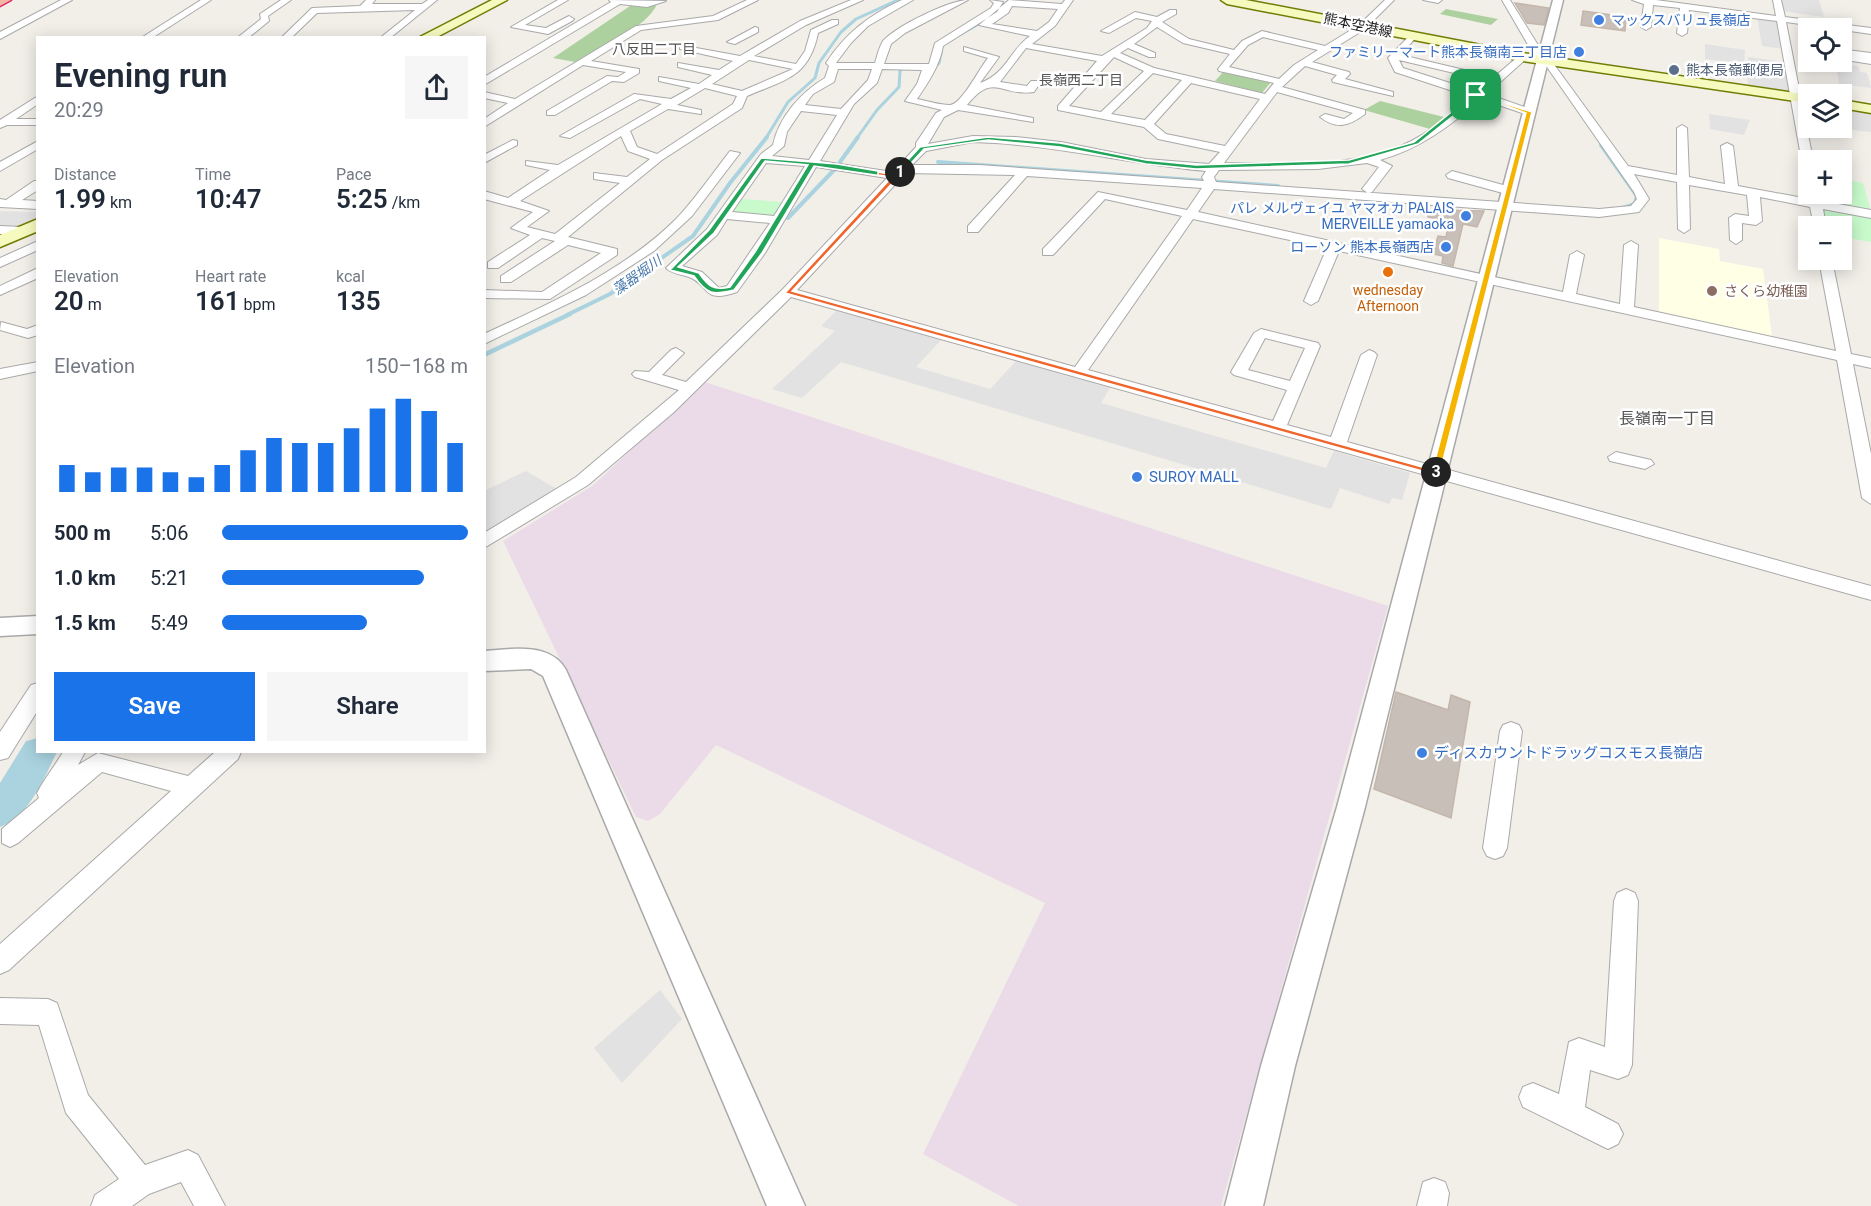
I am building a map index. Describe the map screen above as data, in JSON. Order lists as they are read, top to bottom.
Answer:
{
  "streets": {
    "main road": ["熊本空港線"]
  },
  "districts": ["八反田二丁目", "長嶺西二丁目", "長嶺南一丁目"],
  "water": ["藻器堀川"],
  "places": [
    "マックスバリュ長嶺店",
    "ファミリーマート熊本長嶺南三丁目店",
    "熊本長嶺郵便局",
    "パレ メルヴェイユ ヤマオカ PALAIS MERVEILLE yamaoka",
    "ローソン 熊本長嶺西店",
    "wednesday Afternoon",
    "さくら幼稚園",
    "SUROY MALL",
    "ディスカウントドラッグコスモス長嶺店"
  ],
  "page": {
    "map_buttons": ["+", "−"],
    "heading": ["Evening run", "20:29"],
    "stats": [
      ["Distance", "1.99 km"],
      ["Time", "10:47"],
      ["Pace", "5:25 /km"],
      ["Elevation", "20 m"],
      ["Heart rate", "161 bpm"],
      ["kcal", "135"]
    ],
    "pins": ["1", "3"],
    "chart": ["Elevation", "150–168 m"],
    "list": [
      {
        "name": "500 m",
        "note": "5:06"
      },
      {
        "name": "1.0 km",
        "note": "5:21"
      },
      {
        "name": "1.5 km",
        "note": "5:49"
      }
    ],
    "buttons": ["Save", "Share"]
  }
}
